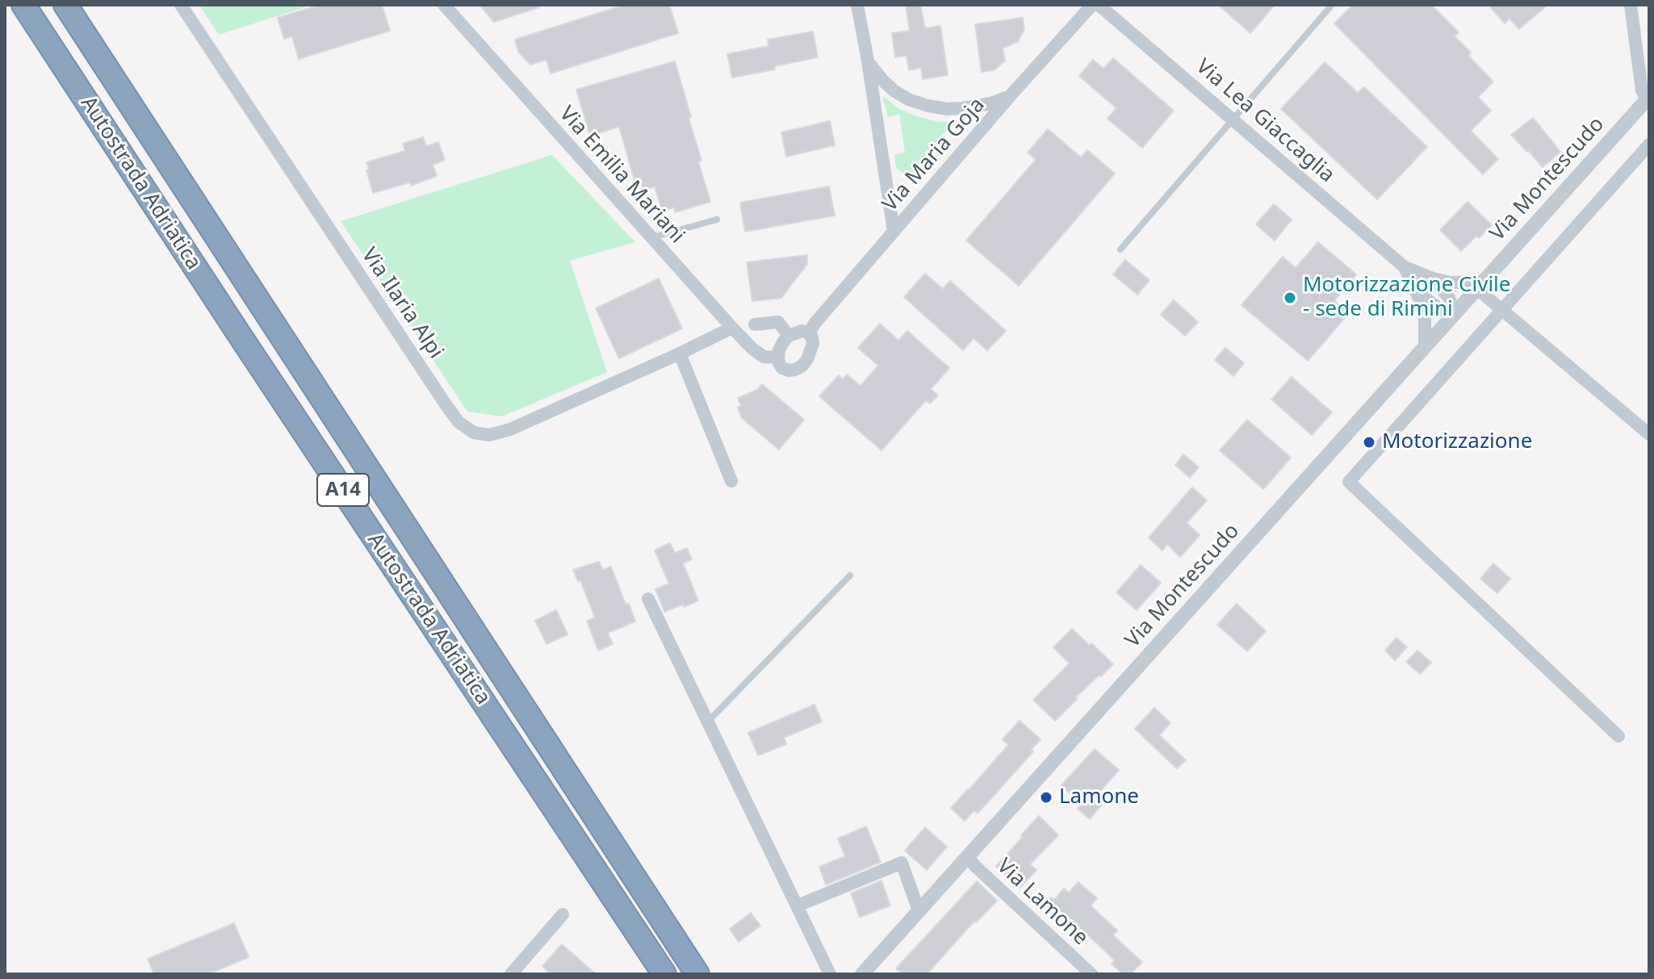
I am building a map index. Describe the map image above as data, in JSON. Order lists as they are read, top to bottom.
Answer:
{
  "streets": {
    "highway": ["Autostrada Adriatica", "A14"],
    "street": [
      "Via Lea Giaccaglia",
      "Via Maria Goja",
      "Via Emilia Mariani",
      "Via Montescudo",
      "Via Ilaria Alpi",
      "Via Lamone"
    ]
  },
  "crossings": [
    ["Via Lea Giaccaglia", "Via Montescudo"],
    ["Via Maria Goja", "Via Emilia Mariani"],
    ["Via Emilia Mariani", "Via Ilaria Alpi"],
    ["Via Montescudo", "Via Lamone"]
  ],
  "places": ["Motorizzazione Civile - sede di Rimini", "Motorizzazione", "Lamone"]
}
